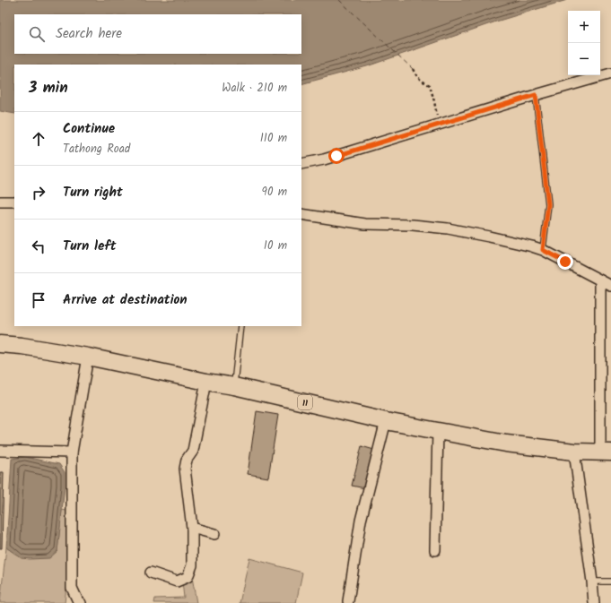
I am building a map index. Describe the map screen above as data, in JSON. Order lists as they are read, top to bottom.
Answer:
{
  "streets": {
    "highway": ["11"]
  },
  "page": {
    "map_buttons": ["+", "−"],
    "search": "Search here",
    "heading": ["3 min", "Walk · 210 m"],
    "list": [
      ["Continue", "Tathong Road", "110 m"],
      ["Turn right", "90 m"],
      ["Turn left", "10 m"],
      "Arrive at destination"
    ]
  }
}
